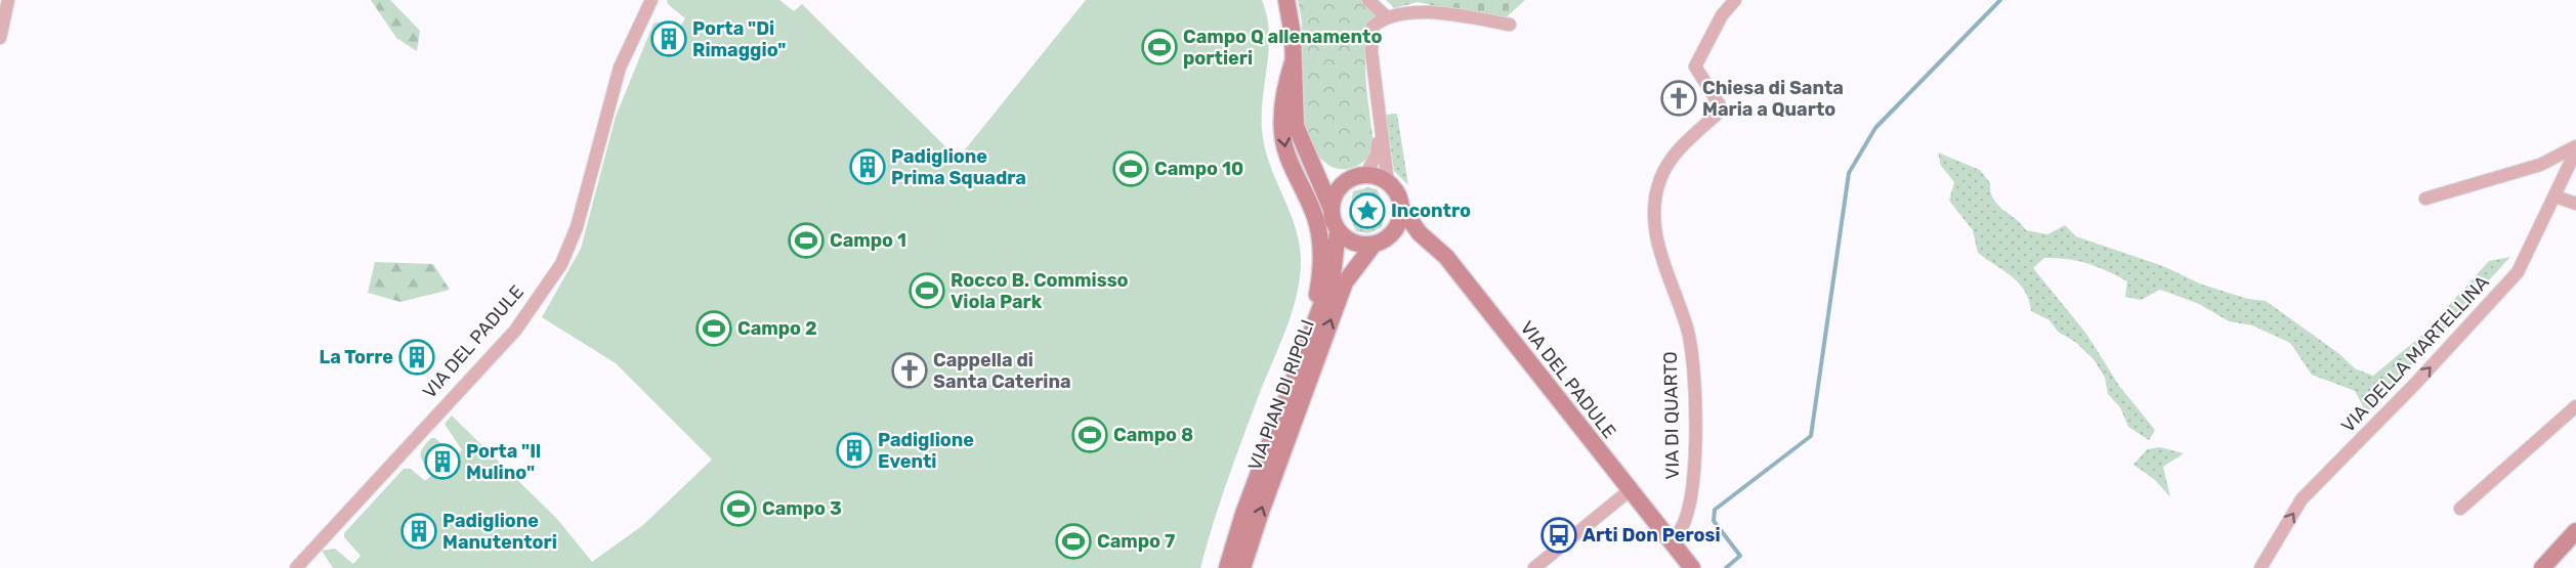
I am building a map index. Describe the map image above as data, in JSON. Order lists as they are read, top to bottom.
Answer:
{
  "streets": {
    "main road": ["VIA DEL PADULE", "VIA PIAN DI RIPOLI"],
    "street": ["VIA DELLA MARTELLINA", "VIA DI QUARTO"]
  },
  "crossings": [
    ["VIA DEL PADULE", "VIA PIAN DI RIPOLI"],
    ["VIA DEL PADULE", "VIA DI QUARTO"]
  ],
  "one_way": ["VIA DELLA MARTELLINA"],
  "places": {
    "building": [
      "Porta \"Di Rimaggio\"",
      "Padiglione Prima Squadra",
      "La Torre",
      "Padiglione Eventi",
      "Porta \"Il Mulino\"",
      "Padiglione Manutentori"
    ],
    "sports": [
      "Campo Q allenamento portieri",
      "Campo 10",
      "Campo 1",
      "Rocco B. Commisso Viola Park",
      "Campo 2",
      "Campo 8",
      "Campo 3",
      "Campo 7"
    ],
    "church": ["Chiesa di Santa Maria a Quarto", "Cappella di Santa Caterina"],
    "place": ["Incontro"],
    "bus stop": ["Arti Don Perosi"]
  }
}
